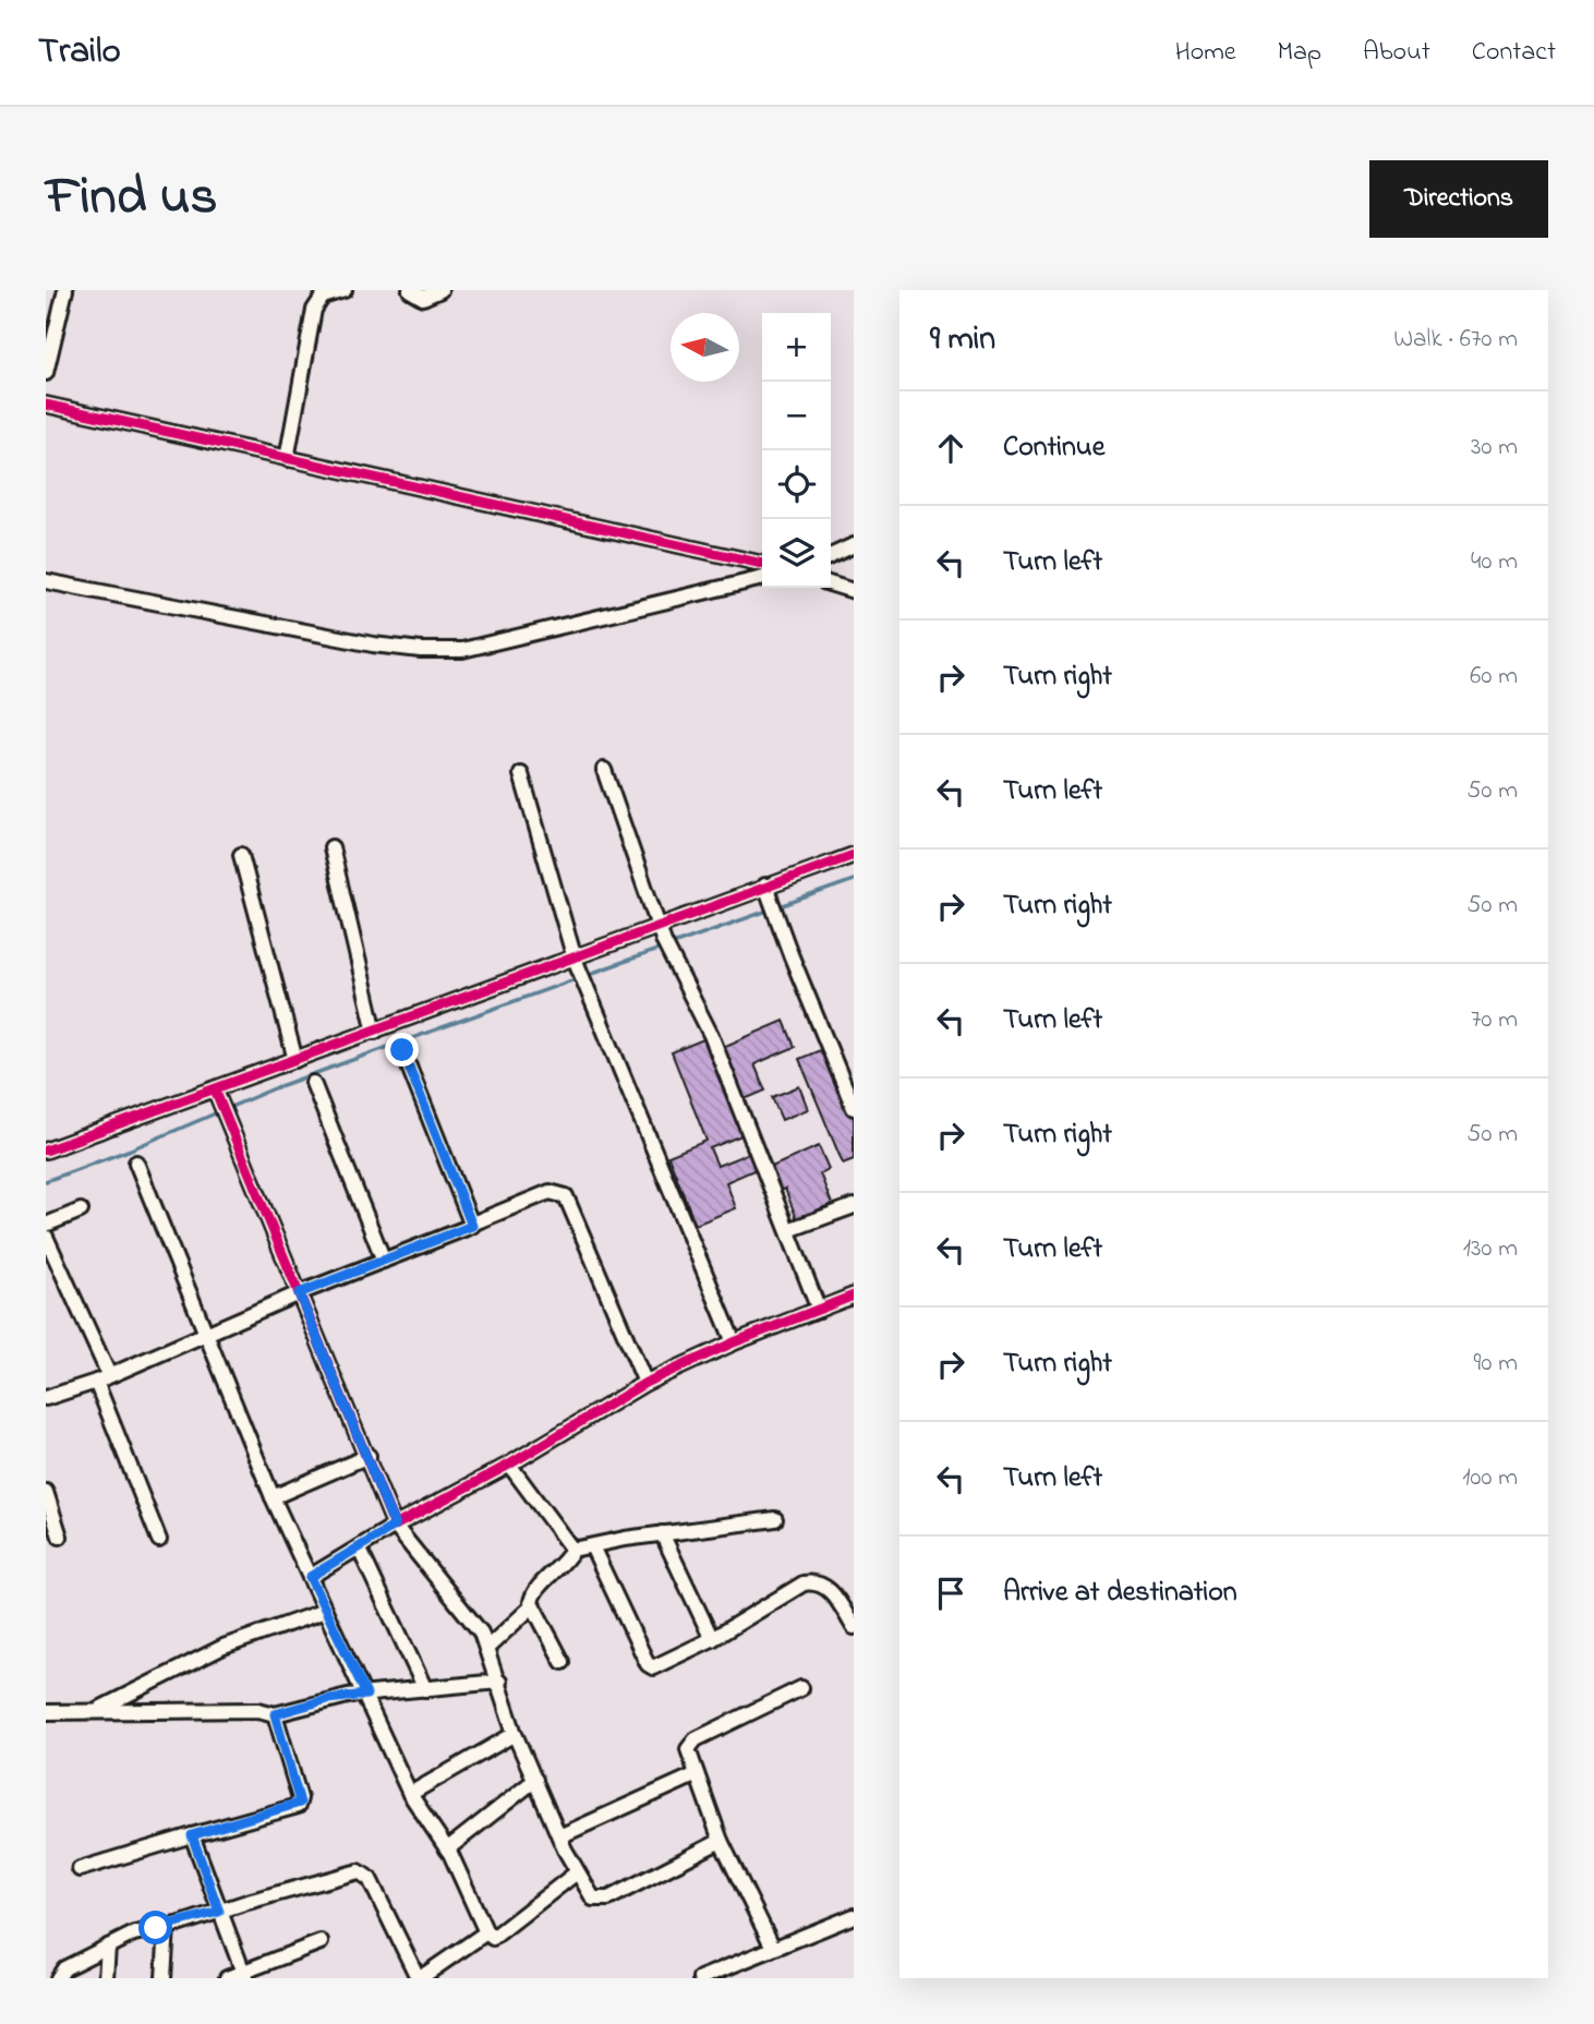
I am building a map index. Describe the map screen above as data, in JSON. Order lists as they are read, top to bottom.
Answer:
{
  "north": "left",
  "page": {
    "header": "Trailo",
    "nav": [
      "Home",
      "Map",
      "About",
      "Contact"
    ],
    "title": "Find us",
    "buttons": "Directions",
    "heading": ["9 min", "Walk · 670 m"],
    "map_buttons": ["+", "−"],
    "list": [
      ["Continue", "30 m"],
      ["Turn left", "40 m"],
      ["Turn right", "60 m"],
      ["Turn left", "50 m"],
      ["Turn right", "50 m"],
      ["Turn left", "70 m"],
      ["Turn right", "50 m"],
      ["Turn left", "130 m"],
      ["Turn right", "90 m"],
      ["Turn left", "100 m"],
      "Arrive at destination"
    ]
  }
}
